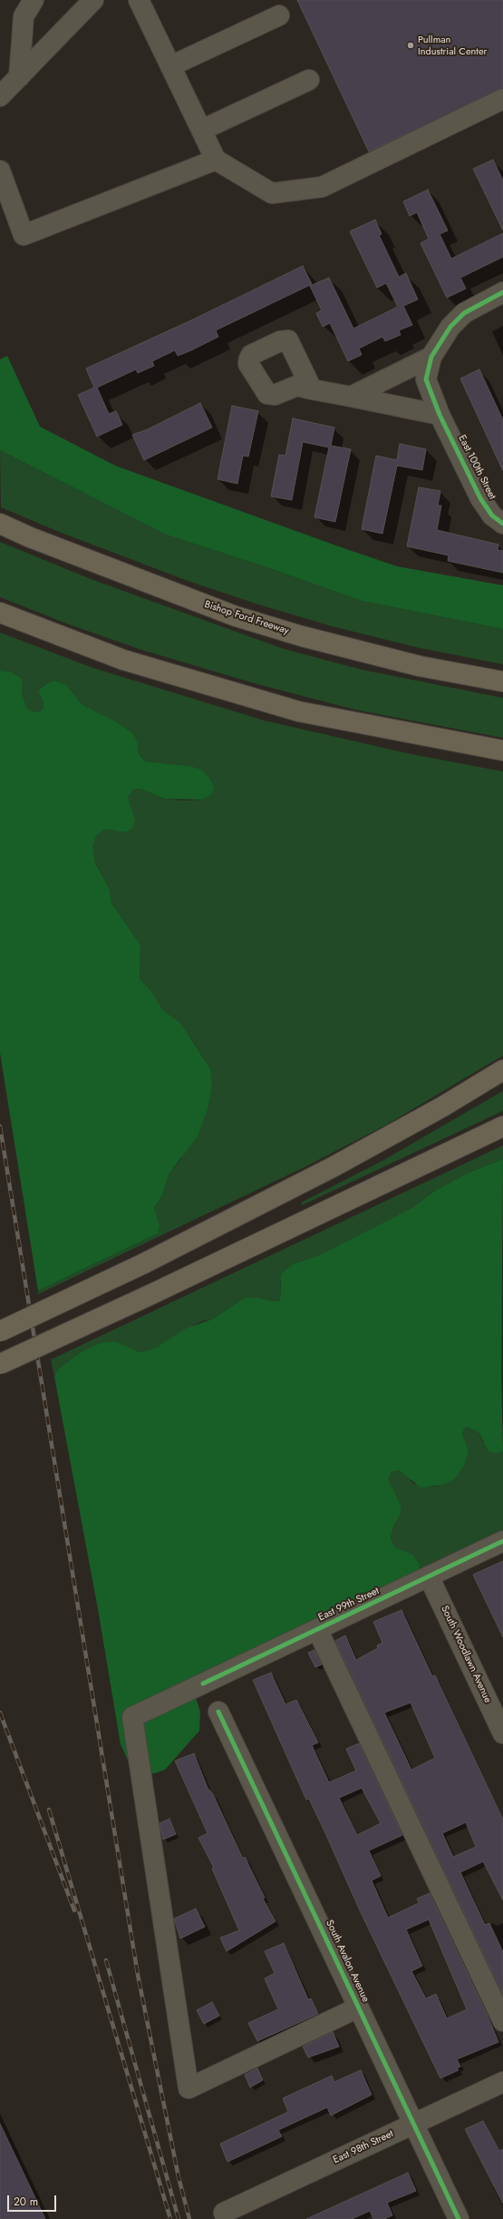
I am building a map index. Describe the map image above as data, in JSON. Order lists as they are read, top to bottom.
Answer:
{
  "streets": {
    "highway": ["Bishop Ford Freeway"],
    "street": [
      "East 100th Street",
      "East 99th Street",
      "South Woodlawn Avenue",
      "South Avalon Avenue",
      "East 98th Street"
    ]
  },
  "crossings": [
    ["East 99th Street", "South Woodlawn Avenue"],
    ["East 99th Street", "South Avalon Avenue"],
    ["South Avalon Avenue", "East 98th Street"]
  ],
  "places": ["Pullman Industrial Center"],
  "scale_bar": "20 m"
}
